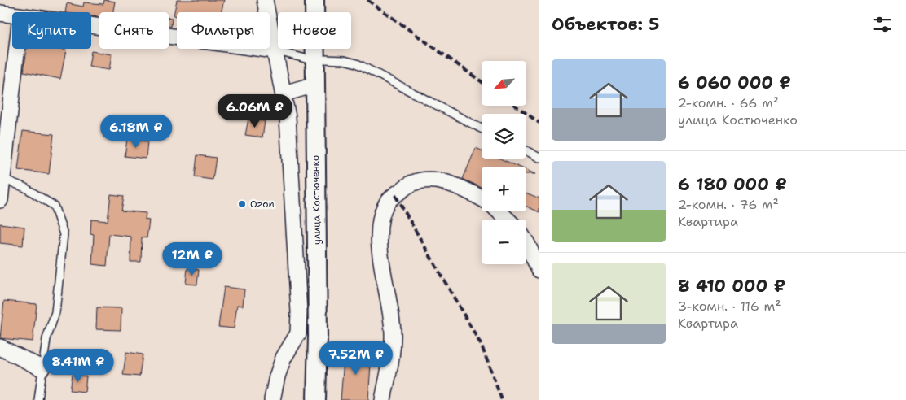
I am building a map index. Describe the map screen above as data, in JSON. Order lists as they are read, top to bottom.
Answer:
{
  "streets": {
    "street": ["улица Костюченко"]
  },
  "places": ["Ozon"],
  "north": "bottom left",
  "page": {
    "heading": "Объектов: 5",
    "chip": [
      "Купить",
      "Снять",
      "Фильтры",
      "Новое"
    ],
    "list": [
      {
        "name": "6 060 000 ₽",
        "note": "2-комн. · 66 m² · улица Костюченко"
      },
      {
        "name": "6 180 000 ₽",
        "note": "2-комн. · 76 m² · Квартира"
      },
      {
        "name": "8 410 000 ₽",
        "note": "3-комн. · 116 m² · Квартира"
      }
    ],
    "map_buttons": ["+", "−"],
    "price": [
      "6.06M ₽",
      "6.18M ₽",
      "12M ₽",
      "7.52M ₽",
      "8.41M ₽"
    ]
  }
}
